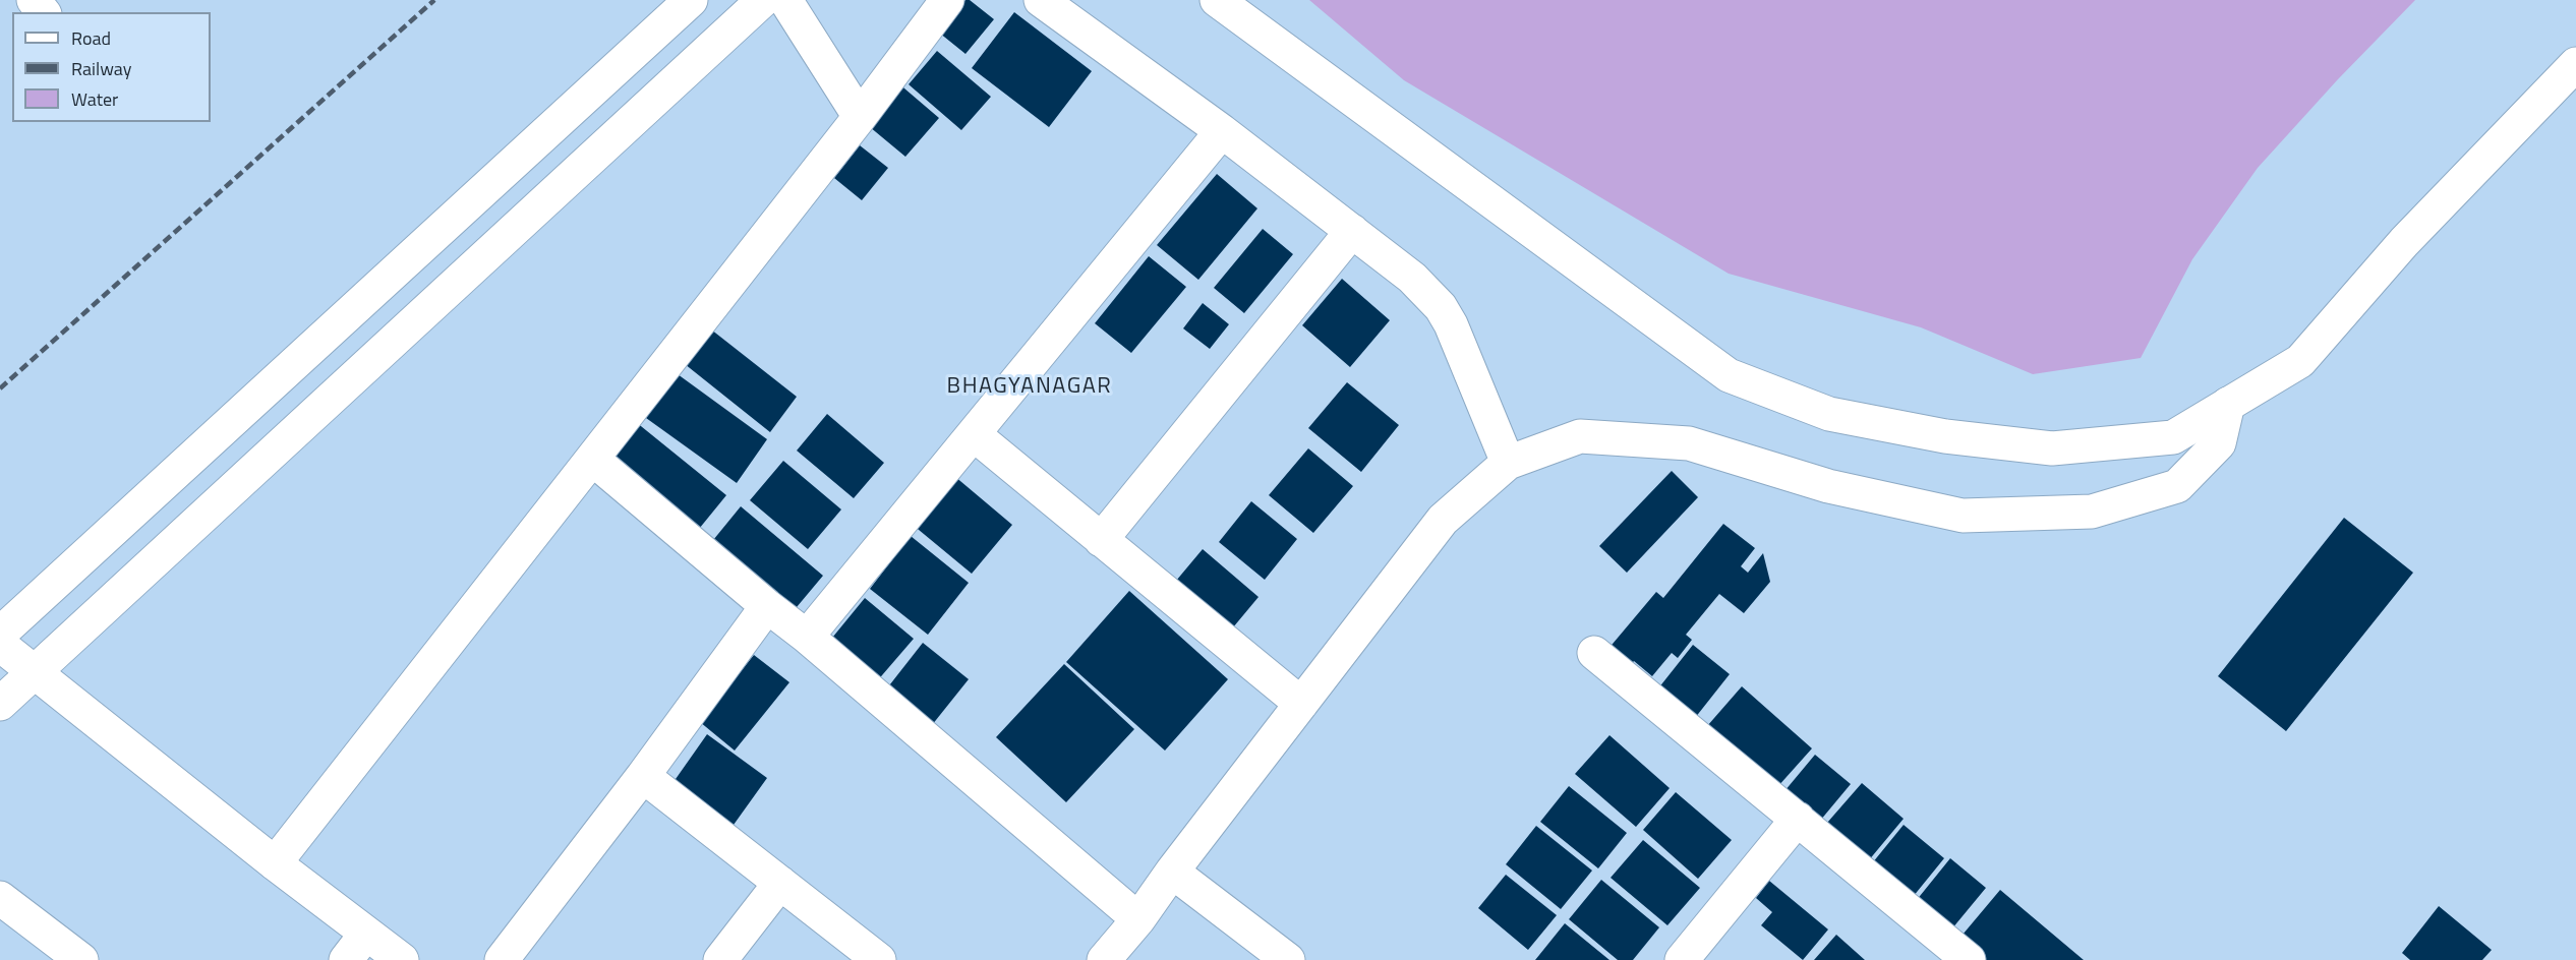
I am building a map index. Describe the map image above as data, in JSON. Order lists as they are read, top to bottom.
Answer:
{
  "districts": ["BHAGYANAGAR"],
  "legend": ["Road", "Railway", "Water"]
}
